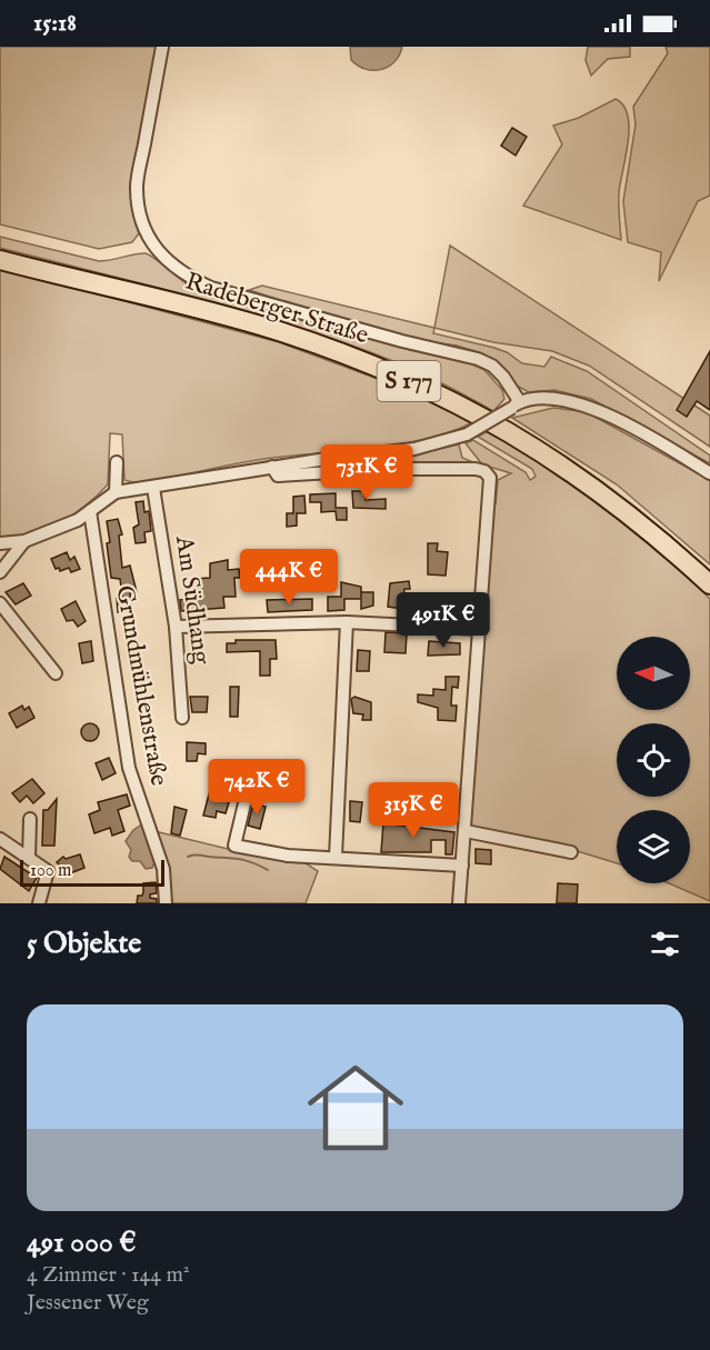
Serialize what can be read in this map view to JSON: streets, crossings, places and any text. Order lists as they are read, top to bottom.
{
  "streets": {
    "highway": ["Radeberger Straße", "S 177"],
    "street": ["Am Südhang", "Grundmühlenstraße"]
  },
  "scale_bar": "100 m",
  "north": "left",
  "page": {
    "status": "15:18",
    "price": [
      "731K €",
      "444K €",
      "491K €",
      "742K €",
      "315K €"
    ],
    "scale": "100 m",
    "heading": "5 Objekte",
    "list": [
      {
        "name": "491 000 €",
        "note": "4 Zimmer · 144 m² · Jessener Weg"
      }
    ]
  }
}
